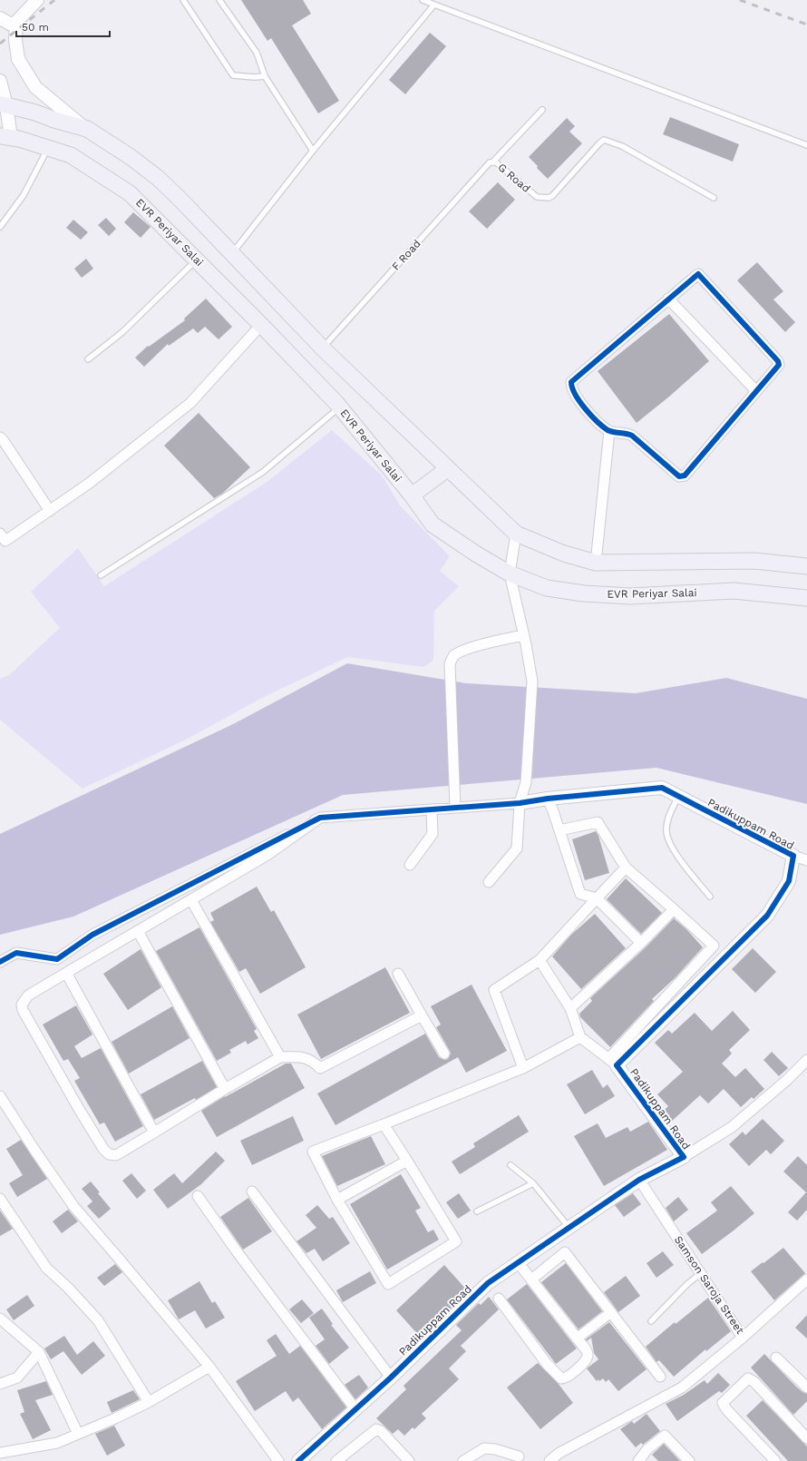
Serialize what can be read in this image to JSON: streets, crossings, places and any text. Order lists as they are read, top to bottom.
{
  "streets": {
    "main road": ["EVR Periyar Salai"],
    "street": ["Padikuppam Road", "Samson Saroja Street"],
    "lane": ["G Road", "F Road"]
  },
  "crossings": [
    ["G Road", "F Road"],
    ["Padikuppam Road", "Samson Saroja Street"]
  ],
  "scale_bar": "50 m"
}
